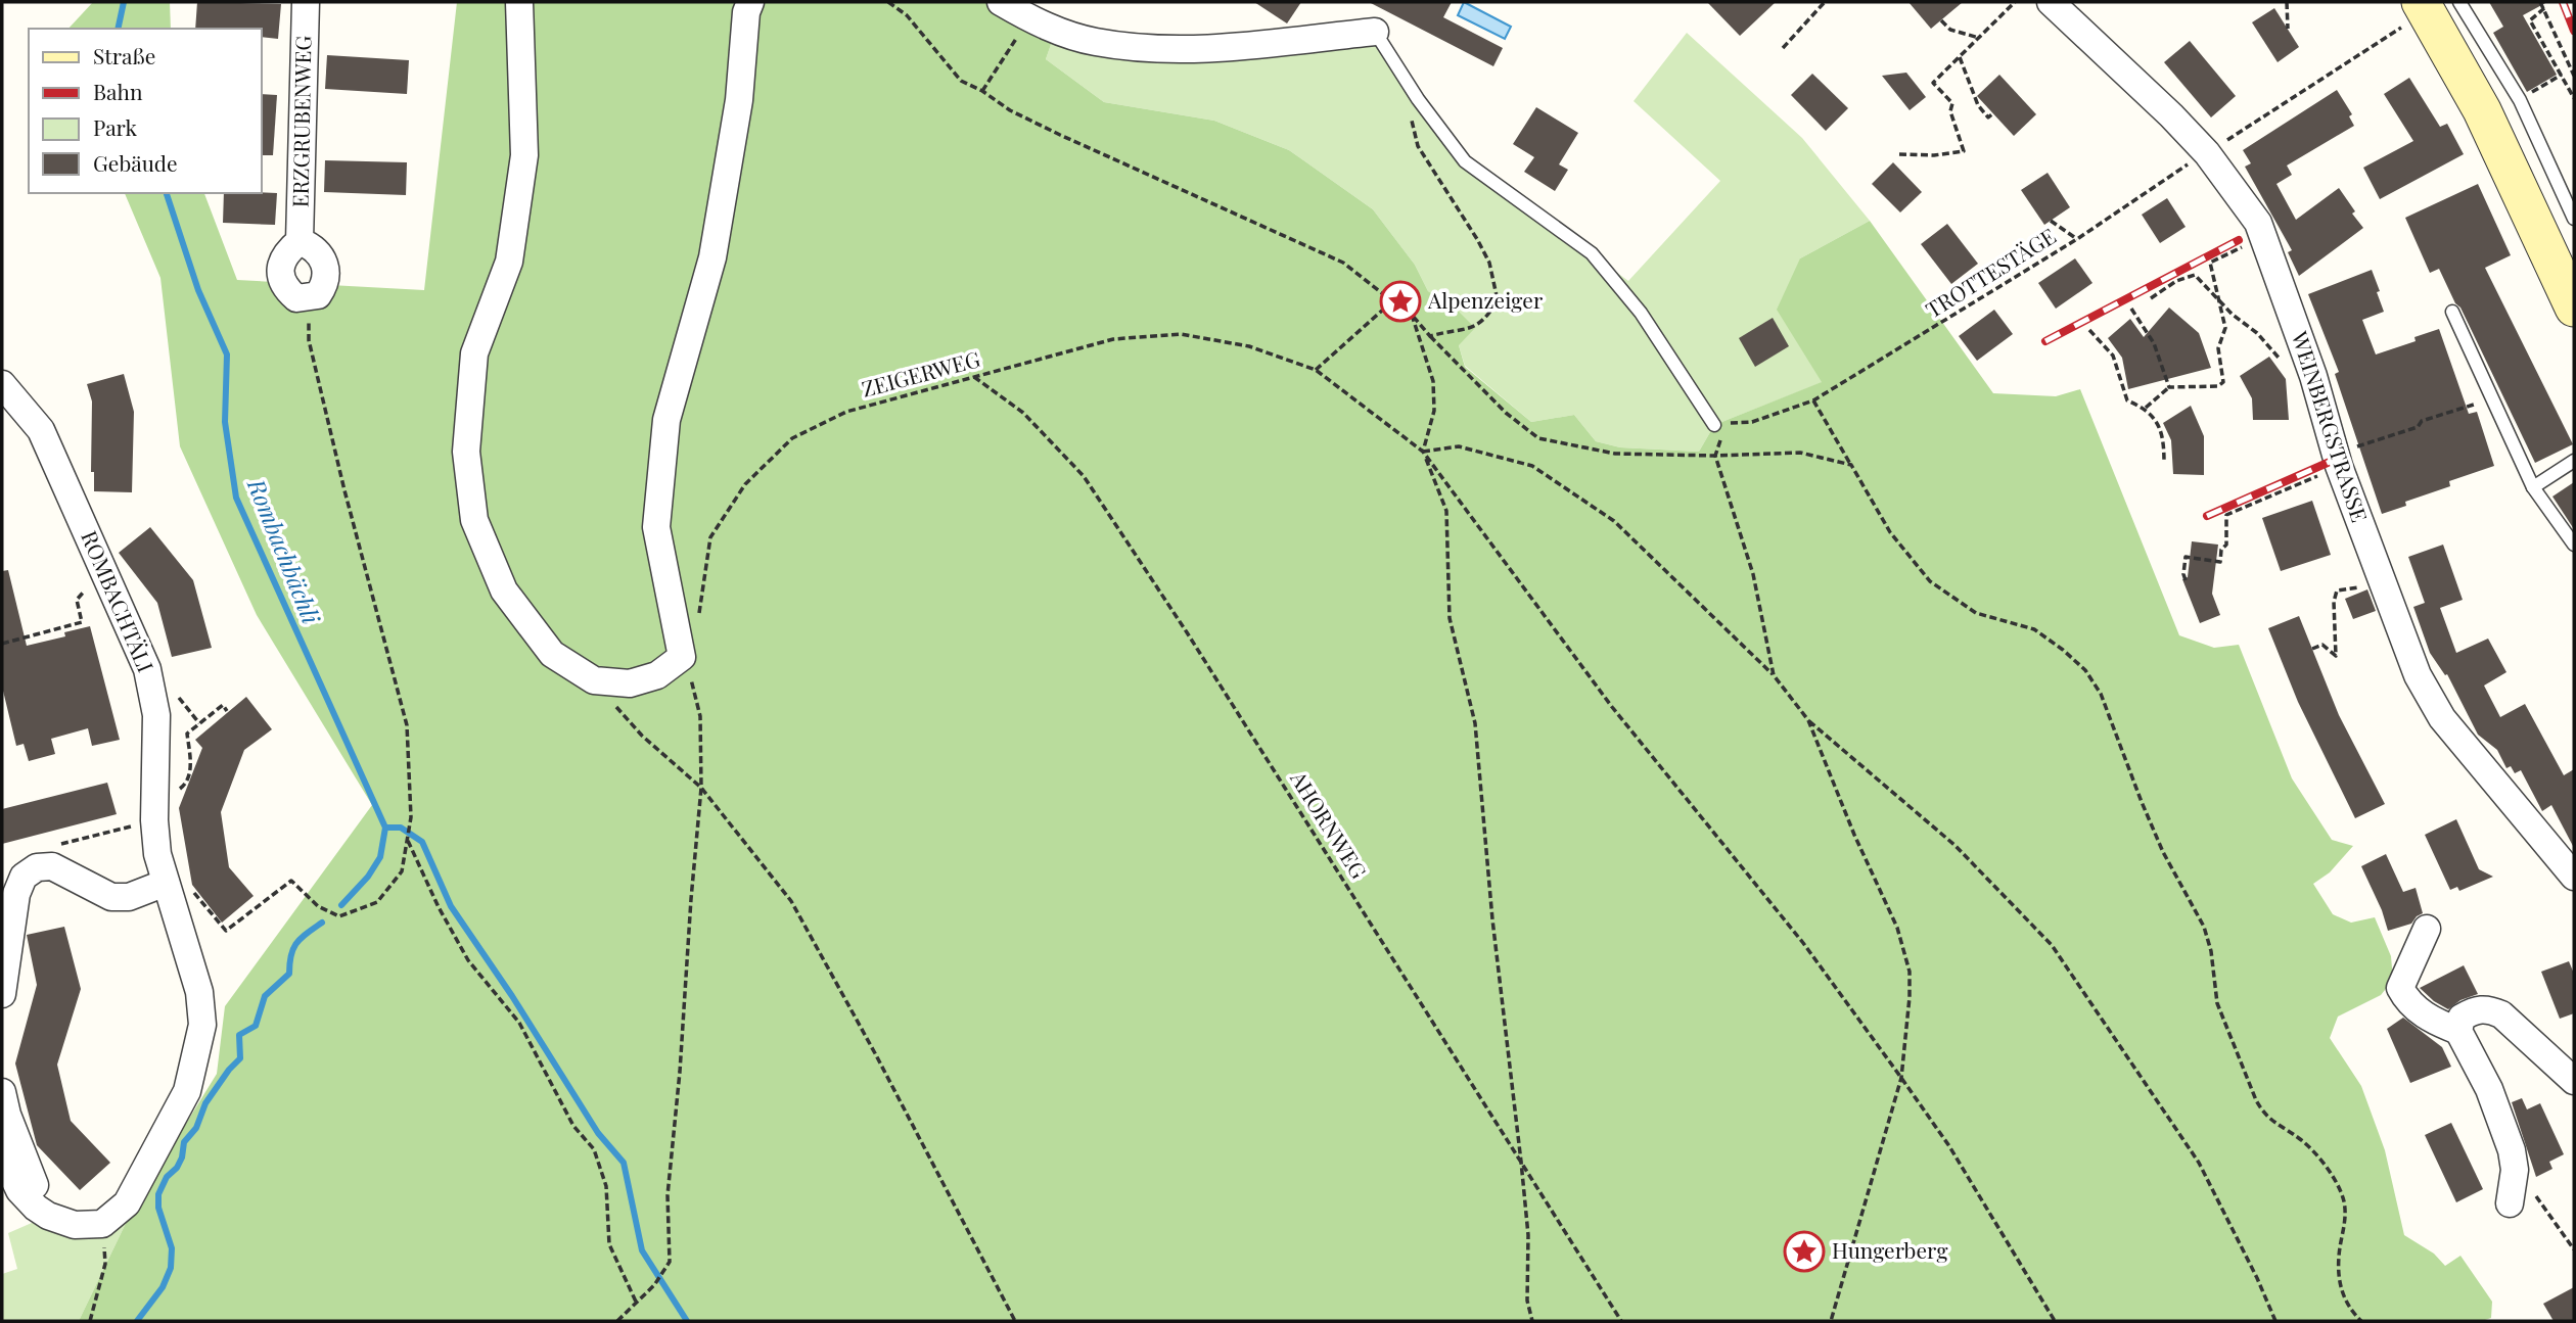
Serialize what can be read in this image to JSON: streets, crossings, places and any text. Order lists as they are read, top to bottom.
{
  "streets": {
    "street": ["ERZGRUBENWEG", "WEINBERGSTRASSE", "ROMBACHTÄLI"],
    "path": ["TROTTESTÄGE", "ZEIGERWEG", "AHORNWEG"]
  },
  "crossings": [
    ["ZEIGERWEG", "AHORNWEG"]
  ],
  "water": ["Rombachbächli"],
  "places": {
    "place": ["Alpenzeiger", "Hungerberg"]
  },
  "legend": [
    "Straße",
    "Bahn",
    "Park",
    "Gebäude"
  ]
}
